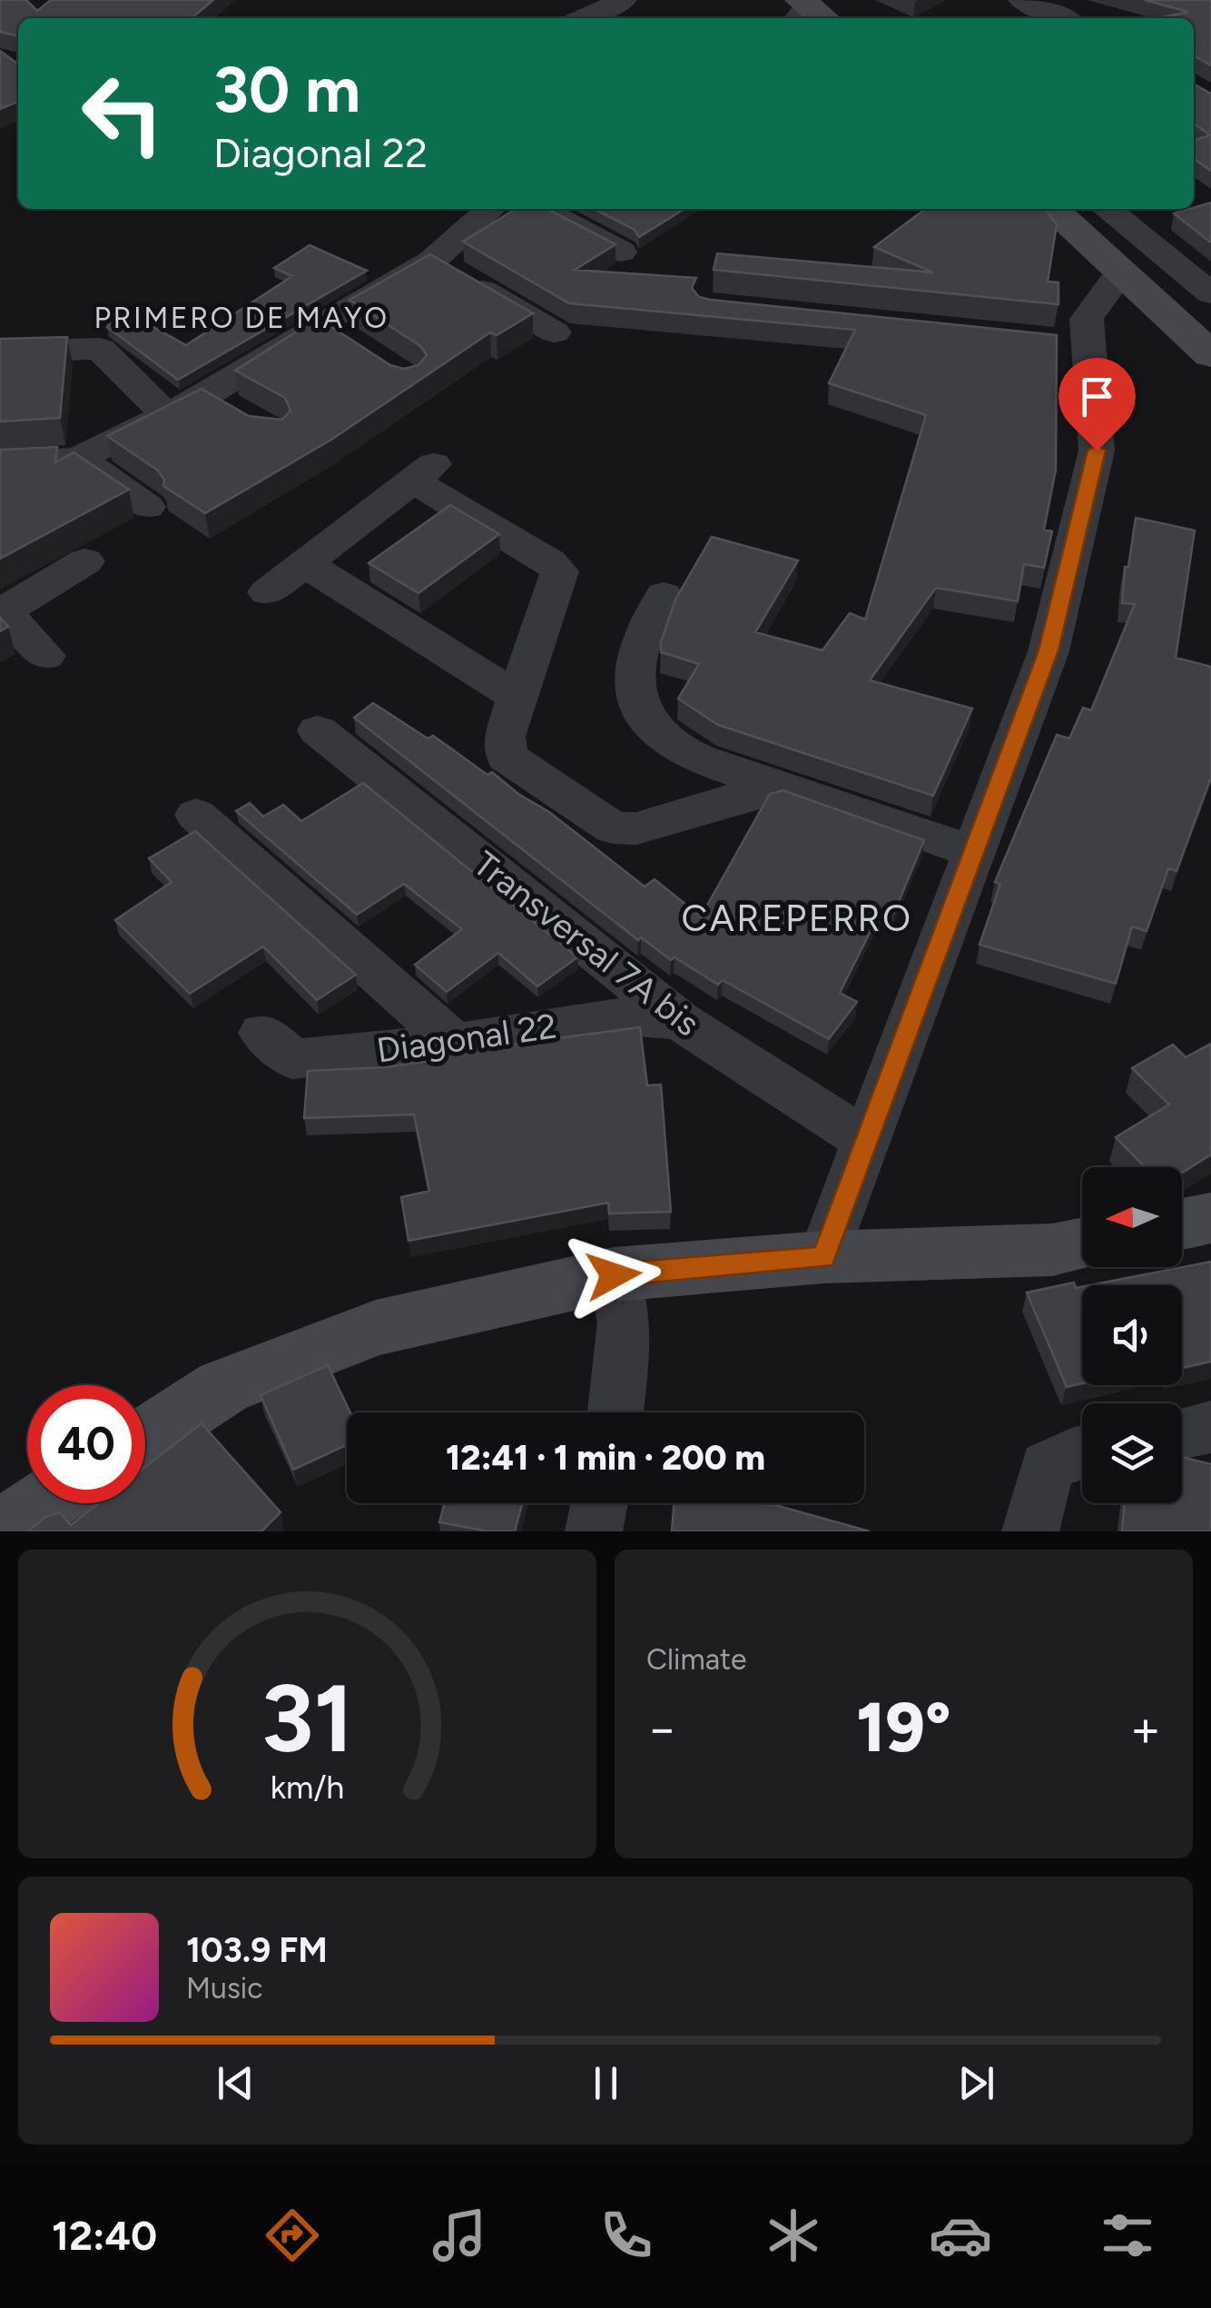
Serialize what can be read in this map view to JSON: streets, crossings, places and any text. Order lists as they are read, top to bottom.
{
  "streets": {
    "street": ["Transversal 7A bis", "Diagonal 22"]
  },
  "crossings": [
    ["Transversal 7A bis", "Diagonal 22"]
  ],
  "districts": ["PRIMERO DE MAYO", "CAREPERRO"],
  "north": "left",
  "page": {
    "turn": ["30 m", "Diagonal 22"],
    "limit": "40",
    "trip": "12:41 · 1 min · 200 m",
    "tile": "Climate",
    "heat": ["−", "19°", "+"],
    "song": ["103.9 FM", "Music"],
    "tabs": "12:40",
    "gauge": ["31", "km/h"]
  }
}
